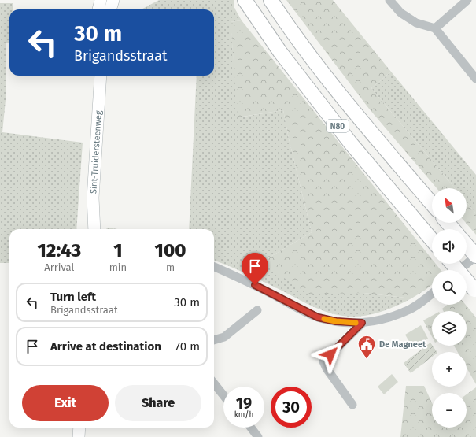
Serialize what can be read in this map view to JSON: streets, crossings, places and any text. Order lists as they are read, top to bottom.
{
  "streets": {
    "highway": ["N80"],
    "main road": ["Sint-Truidersteenweg"]
  },
  "places": {
    "public building": ["De Magneet"]
  },
  "north": "top left",
  "page": {
    "turn": ["30 m", "Brigandsstraat"],
    "map_buttons": ["+", "−"],
    "eta": [
      "12:43",
      "Arrival",
      "1",
      "min",
      "100",
      "m"
    ],
    "list": [
      {
        "name": "Turn left",
        "note": "Brigandsstraat",
        "value": "30 m"
      },
      {
        "name": "Arrive at destination",
        "value": "70 m"
      }
    ],
    "buttons": ["Exit", "Share"],
    "speed": "19 km/h",
    "limit": "30"
  }
}
